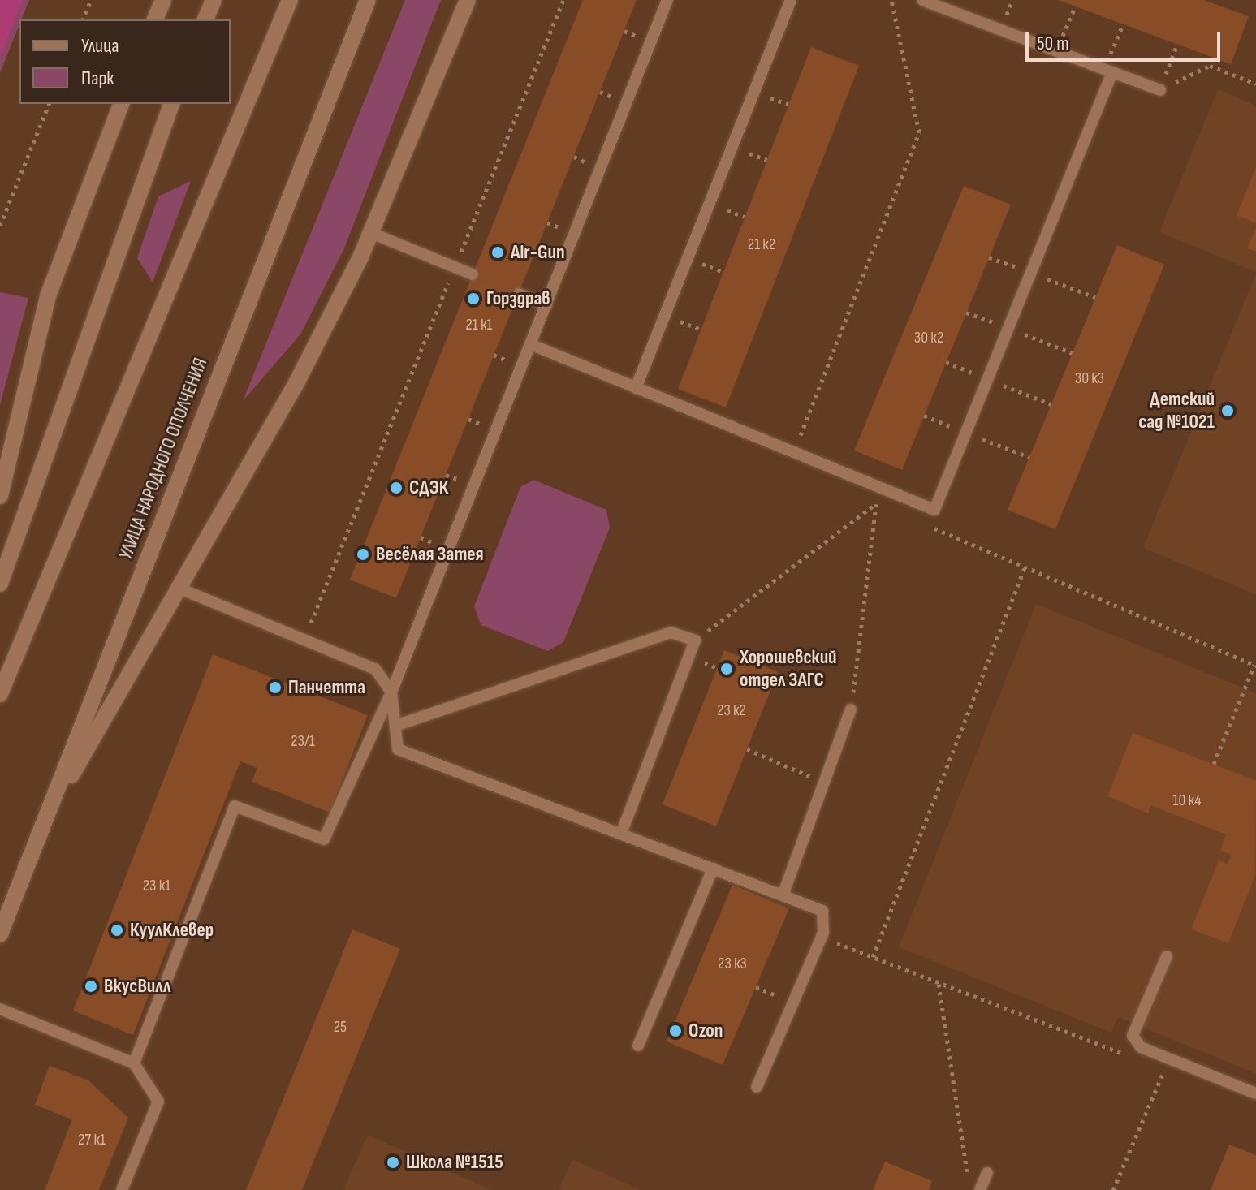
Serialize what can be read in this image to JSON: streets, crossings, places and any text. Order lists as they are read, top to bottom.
{
  "streets": {
    "main road": ["УЛИЦА НАРОДНОГО ОПОЛЧЕНИЯ"]
  },
  "places": [
    "Air-Gun",
    "Горздрав",
    "Детский сад №1021",
    "СДЭК",
    "Весёлая Затея",
    "Хорошевский отдел ЗАГС",
    "Панчетта",
    "КуулКлевер",
    "ВкусВилл",
    "Ozon",
    "Школа №1515"
  ],
  "house_numbers": [
    "21 к2",
    "21 к1",
    "30 к2",
    "30 к3",
    "23 к2",
    "23/1",
    "10 к4",
    "23 к1",
    "23 к3",
    "25",
    "27 к1"
  ],
  "legend": ["Улица", "Парк"],
  "scale_bar": "50 m"
}
